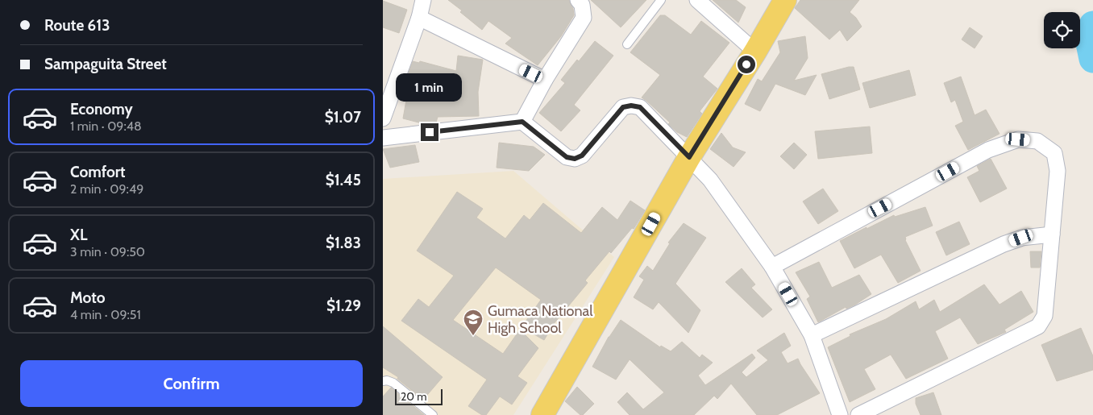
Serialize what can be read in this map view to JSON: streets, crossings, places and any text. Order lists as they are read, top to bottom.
{
  "places": {
    "school or university": ["Gumaca National High School"]
  },
  "scale_bar": "20 m",
  "page": {
    "banner": ["Route 613", "Sampaguita Street"],
    "bubble": "1 min",
    "list": [
      {
        "name": "Economy",
        "note": "1 min · 09:48",
        "value": "$1.07"
      },
      {
        "name": "Comfort",
        "note": "2 min · 09:49",
        "value": "$1.45"
      },
      {
        "name": "XL",
        "note": "3 min · 09:50",
        "value": "$1.83"
      },
      {
        "name": "Moto",
        "note": "4 min · 09:51",
        "value": "$1.29"
      }
    ],
    "buttons": "Confirm",
    "scale": "20 m"
  }
}
